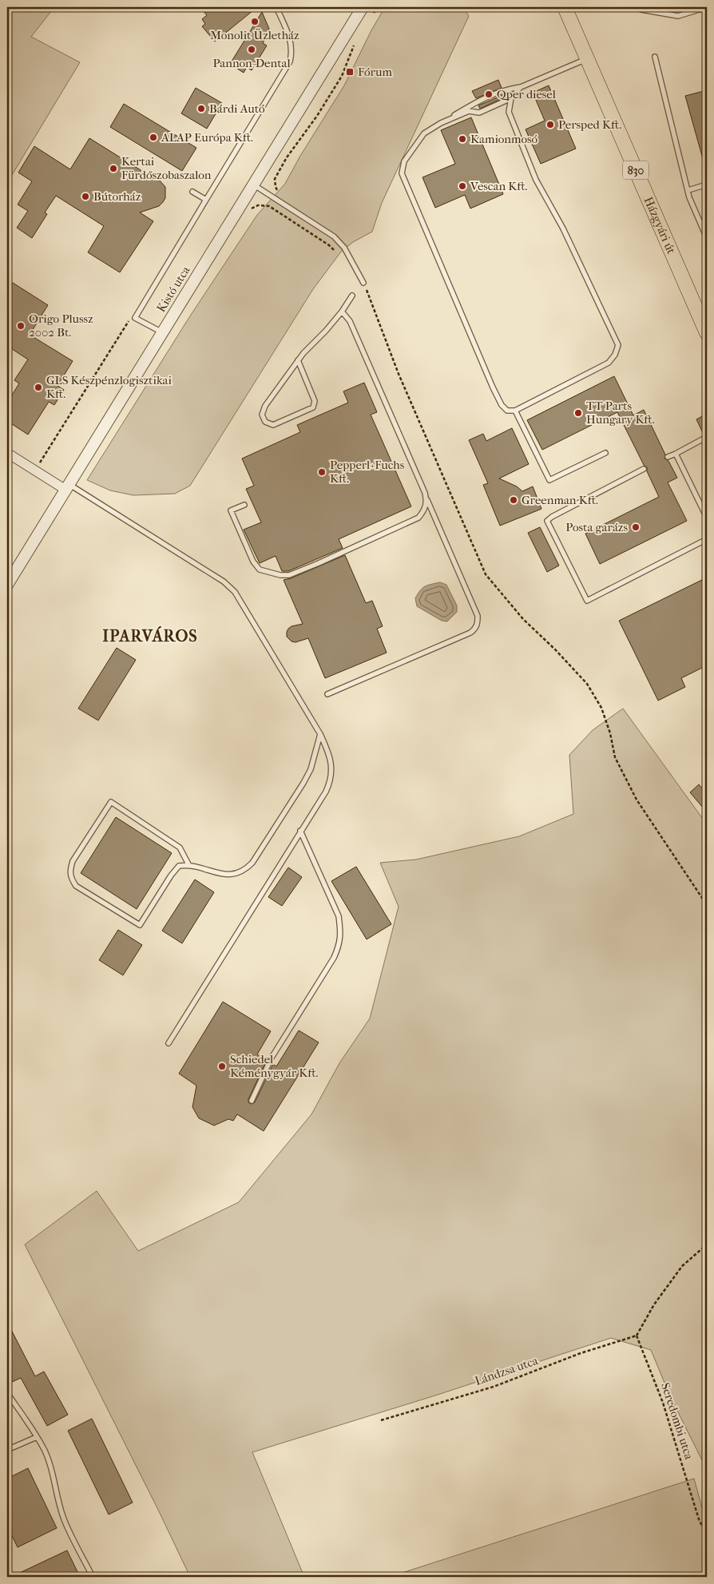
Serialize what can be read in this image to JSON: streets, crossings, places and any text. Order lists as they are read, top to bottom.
{
  "streets": {
    "main road": ["830", "Házgyári út"],
    "street": ["Kistó utca"],
    "path": ["Lándzsa utca", "Seredombi utca"]
  },
  "crossings": [
    ["Lándzsa utca", "Seredombi utca"]
  ],
  "districts": ["IPARVÁROS"],
  "places": {
    "other": [
      "Monolit Üzletház",
      "Pannon-Dental",
      "Qper diesel",
      "Bárdi Autó",
      "Persped Kft.",
      "ALAP Európa Kft.",
      "Kamionmosó",
      "Kertai Fürdőszobaszalon",
      "Vescan Kft.",
      "Bútorház",
      "Origo Plussz 2002 Bt.",
      "GLS Készpénzlogisztikai Kft.",
      "TT Parts Hungary Kft.",
      "Pepperl+Fuchs Kft.",
      "Greenman Kft.",
      "Posta garázs",
      "Schiedel Kéménygyár Kft."
    ],
    "transit": ["Fórum"]
  }
}
